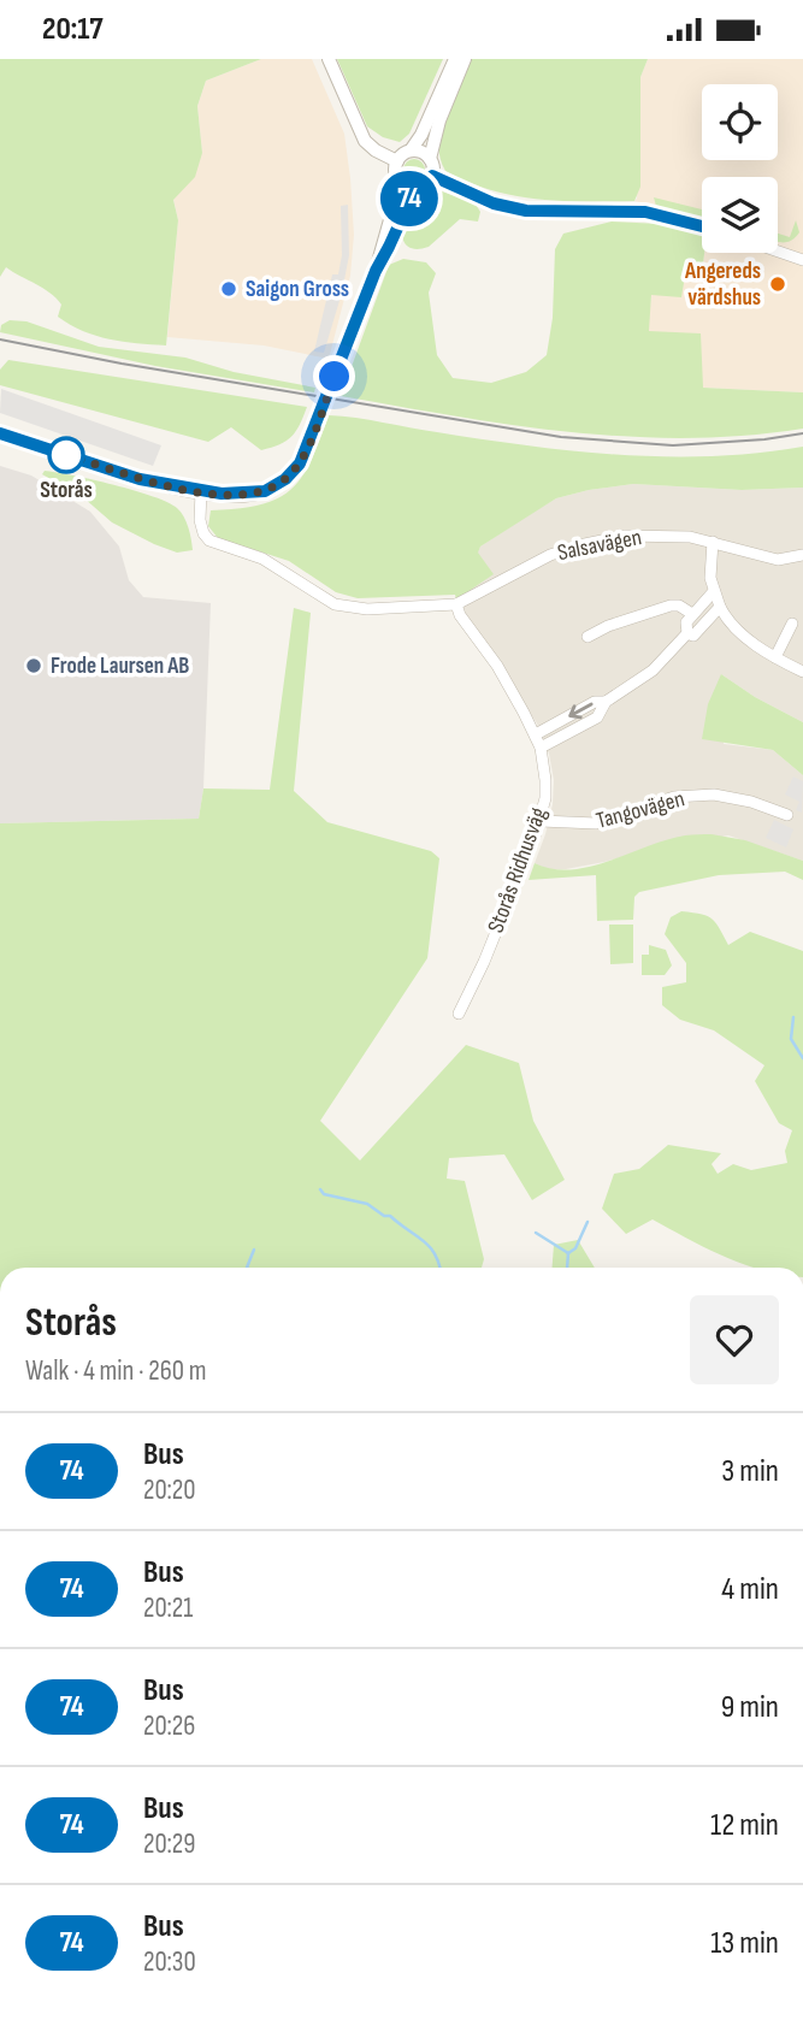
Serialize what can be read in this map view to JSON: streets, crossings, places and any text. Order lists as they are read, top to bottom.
{
  "streets": {
    "street": ["Salsavägen", "Tangovägen", "Storås Ridhusväg"]
  },
  "crossings": [
    ["Salsavägen", "Storås Ridhusväg"],
    ["Tangovägen", "Storås Ridhusväg"]
  ],
  "places": [
    "Angereds värdshus",
    "Saigon Gross",
    "Storås",
    "Frode Laursen AB"
  ],
  "lines": ["bus line 74"],
  "page": {
    "status": "20:17",
    "on_map": "74",
    "heading": ["Storås", "Walk · 4 min · 260 m"],
    "list": [
      {
        "mark": "74",
        "name": "Bus",
        "note": "20:20",
        "value": "3 min"
      },
      {
        "mark": "74",
        "name": "Bus",
        "note": "20:21",
        "value": "4 min"
      },
      {
        "mark": "74",
        "name": "Bus",
        "note": "20:26",
        "value": "9 min"
      },
      {
        "mark": "74",
        "name": "Bus",
        "note": "20:29",
        "value": "12 min"
      },
      {
        "mark": "74",
        "name": "Bus",
        "note": "20:30",
        "value": "13 min"
      }
    ]
  }
}
